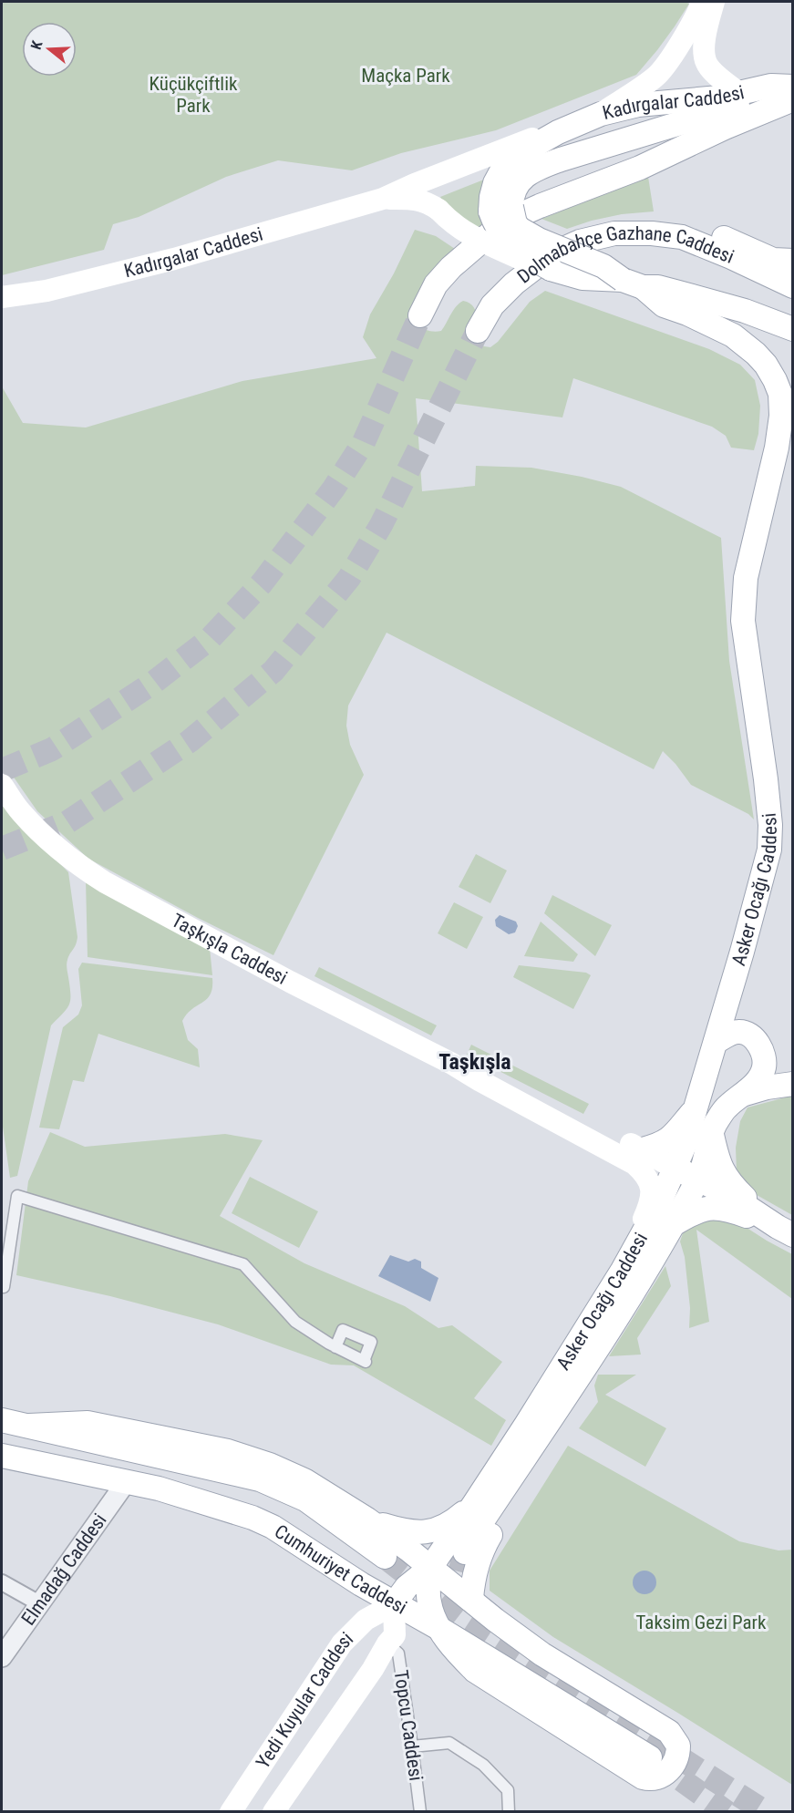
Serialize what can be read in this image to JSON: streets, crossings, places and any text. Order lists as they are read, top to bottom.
{
  "streets": {
    "main road": [
      "Kadırgalar Caddesi",
      "Dolmabahçe Gazhane Caddesi",
      "Asker Ocağı Caddesi",
      "Taşkışla Caddesi",
      "Cumhuriyet Caddesi",
      "Yedi Kuyular Caddesi"
    ],
    "street": ["Elmadağ Caddesi", "Topcu Caddesi"]
  },
  "crossings": [
    ["Kadırgalar Caddesi", "Dolmabahçe Gazhane Caddesi"],
    ["Kadırgalar Caddesi", "Asker Ocağı Caddesi"],
    ["Dolmabahçe Gazhane Caddesi", "Asker Ocağı Caddesi"],
    ["Asker Ocağı Caddesi", "Taşkışla Caddesi"],
    ["Elmadağ Caddesi", "Cumhuriyet Caddesi"],
    ["Cumhuriyet Caddesi", "Yedi Kuyular Caddesi"]
  ],
  "districts": ["Taşkışla"],
  "parks": ["Maçka Park", "Küçükçiftlik Park", "Taksim Gezi Park"],
  "north": "left"
}
